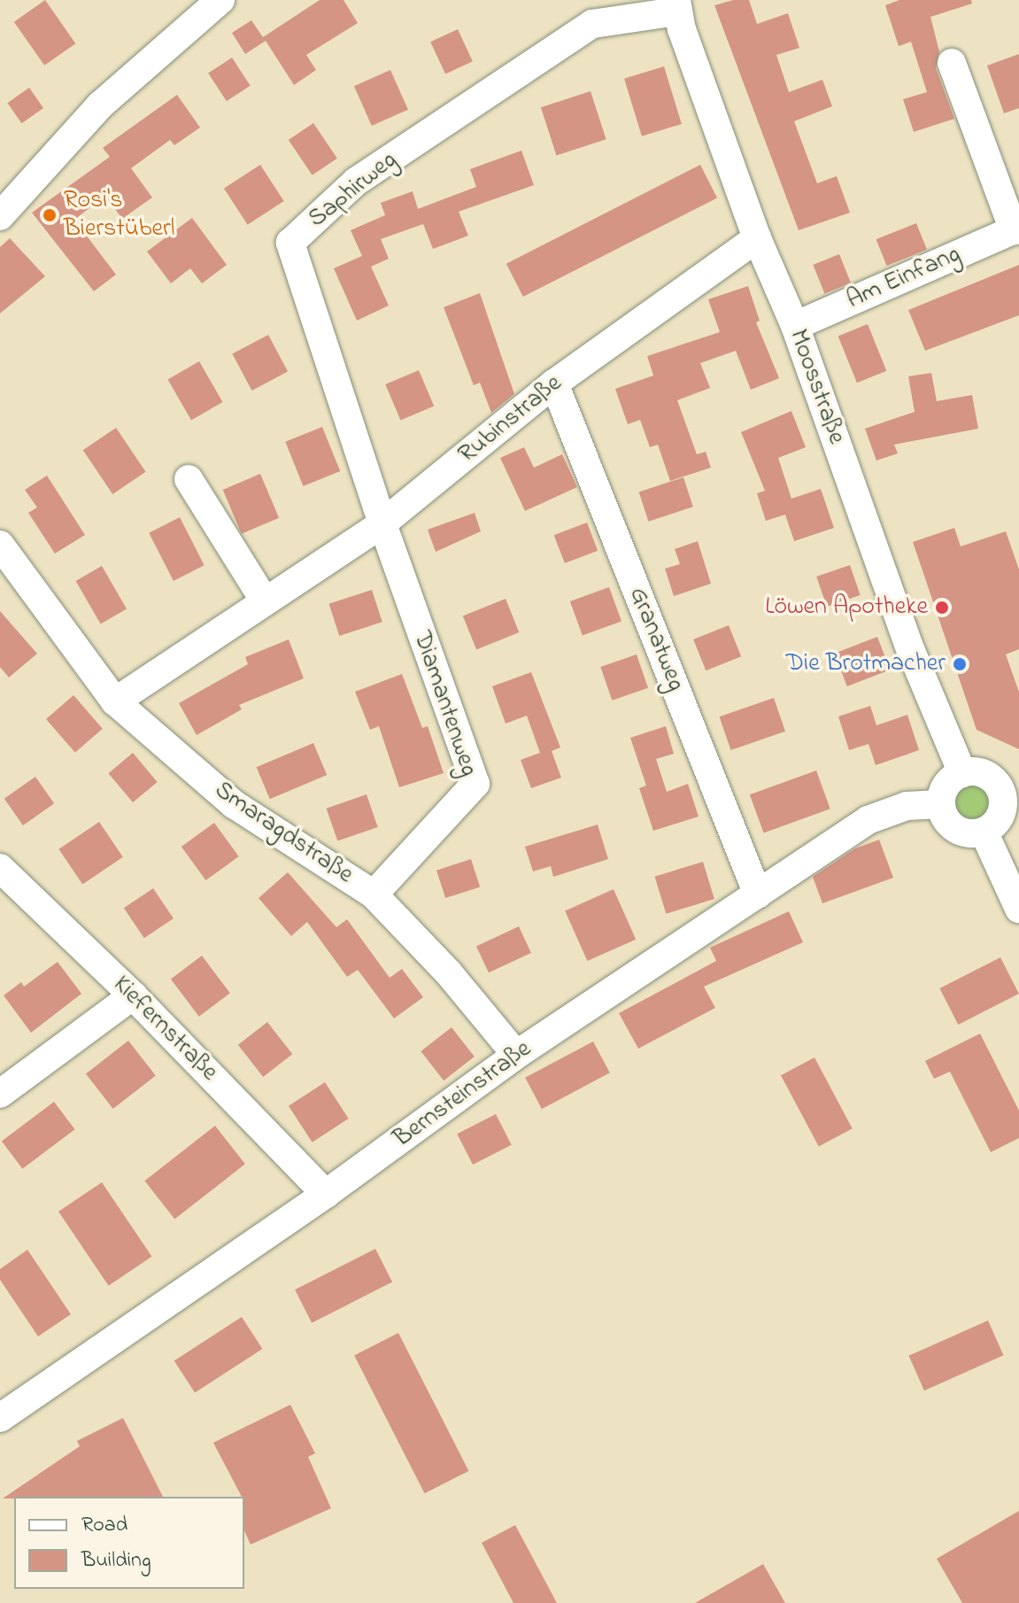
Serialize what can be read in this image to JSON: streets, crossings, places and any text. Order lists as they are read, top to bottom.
{
  "streets": {
    "street": [
      "Saphirweg",
      "Am Einfang",
      "Moosstraße",
      "Rubinstraße",
      "Granatweg",
      "Diamantenweg",
      "Smaragdstraße",
      "Kiefernstraße",
      "Bernsteinstraße"
    ]
  },
  "crossings": [
    ["Saphirweg", "Moosstraße"],
    ["Saphirweg", "Rubinstraße"],
    ["Saphirweg", "Diamantenweg"],
    ["Am Einfang", "Moosstraße"],
    ["Moosstraße", "Rubinstraße"],
    ["Moosstraße", "Bernsteinstraße"],
    ["Rubinstraße", "Granatweg"],
    ["Rubinstraße", "Diamantenweg"],
    ["Rubinstraße", "Smaragdstraße"],
    ["Granatweg", "Bernsteinstraße"],
    ["Diamantenweg", "Smaragdstraße"],
    ["Smaragdstraße", "Bernsteinstraße"],
    ["Kiefernstraße", "Bernsteinstraße"]
  ],
  "places": ["Rosi's Bierstüberl", "Löwen Apotheke", "Die Brotmacher"],
  "legend": ["Road", "Building"]
}
